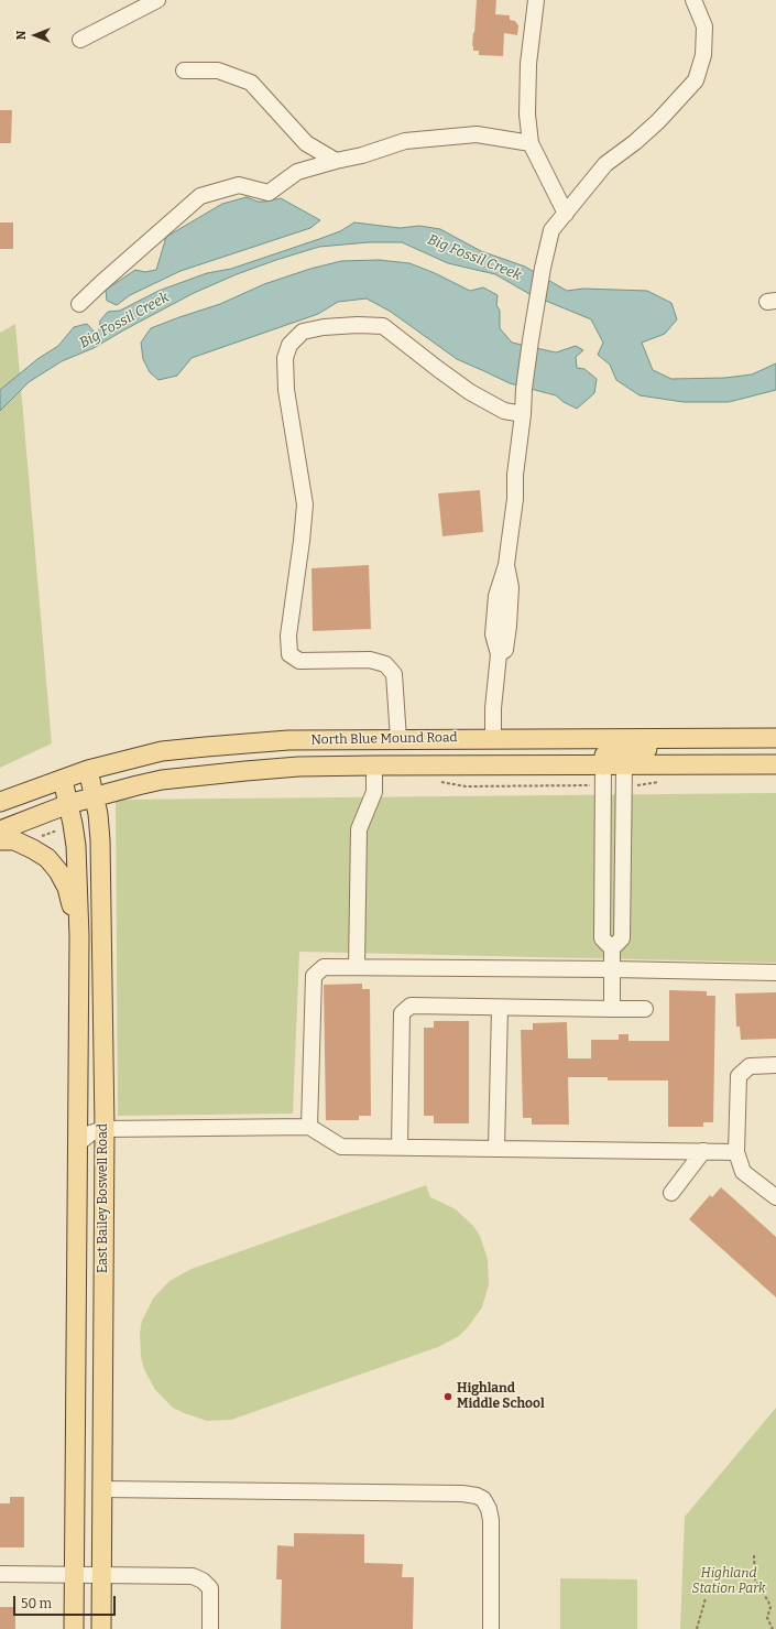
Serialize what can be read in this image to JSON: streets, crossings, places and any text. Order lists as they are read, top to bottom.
{
  "streets": {
    "main road": ["North Blue Mound Road", "East Bailey Boswell Road"]
  },
  "crossings": [
    ["North Blue Mound Road", "East Bailey Boswell Road"]
  ],
  "water": ["Big Fossil Creek"],
  "parks": ["Highland Station Park"],
  "places": ["Highland Middle School"],
  "scale_bar": "50 m",
  "north": "left"
}
